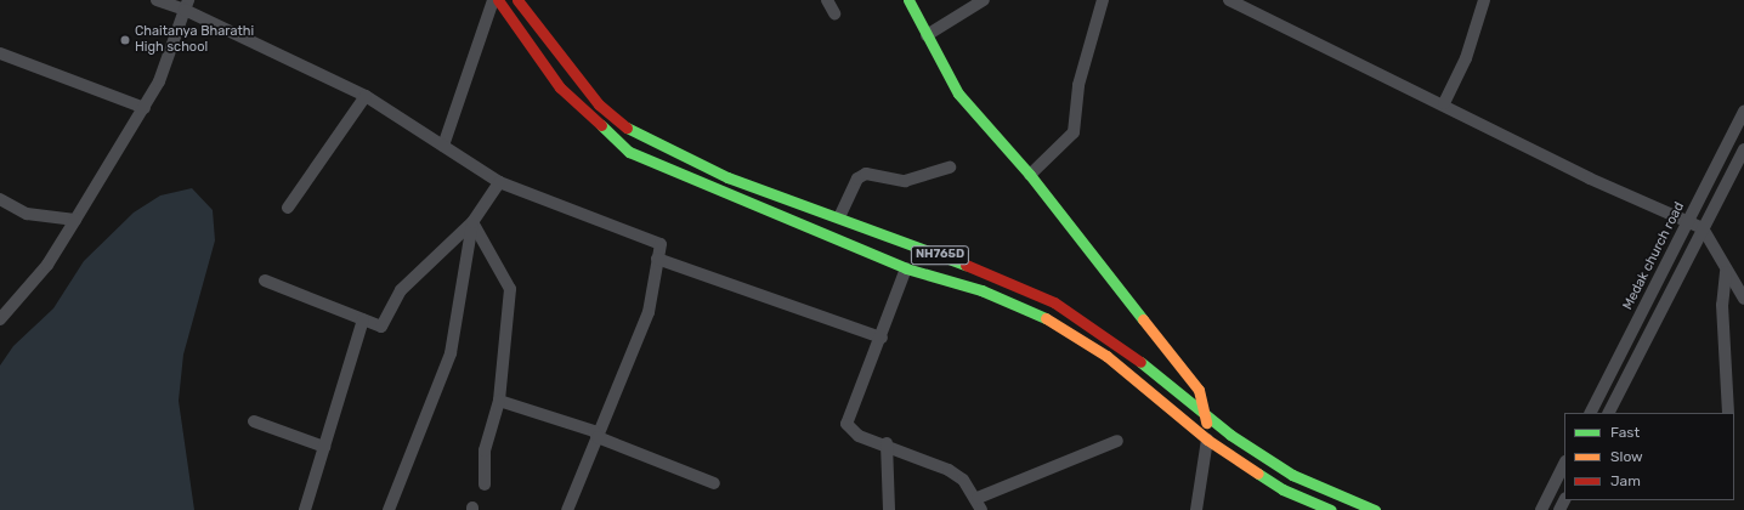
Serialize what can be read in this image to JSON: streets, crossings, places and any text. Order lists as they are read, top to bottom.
{
  "streets": {
    "main road": ["NH765D"],
    "street": ["Medak church road"]
  },
  "places": ["Chaitanya Bharathi High school"],
  "legend": ["Fast", "Slow", "Jam"]
}
